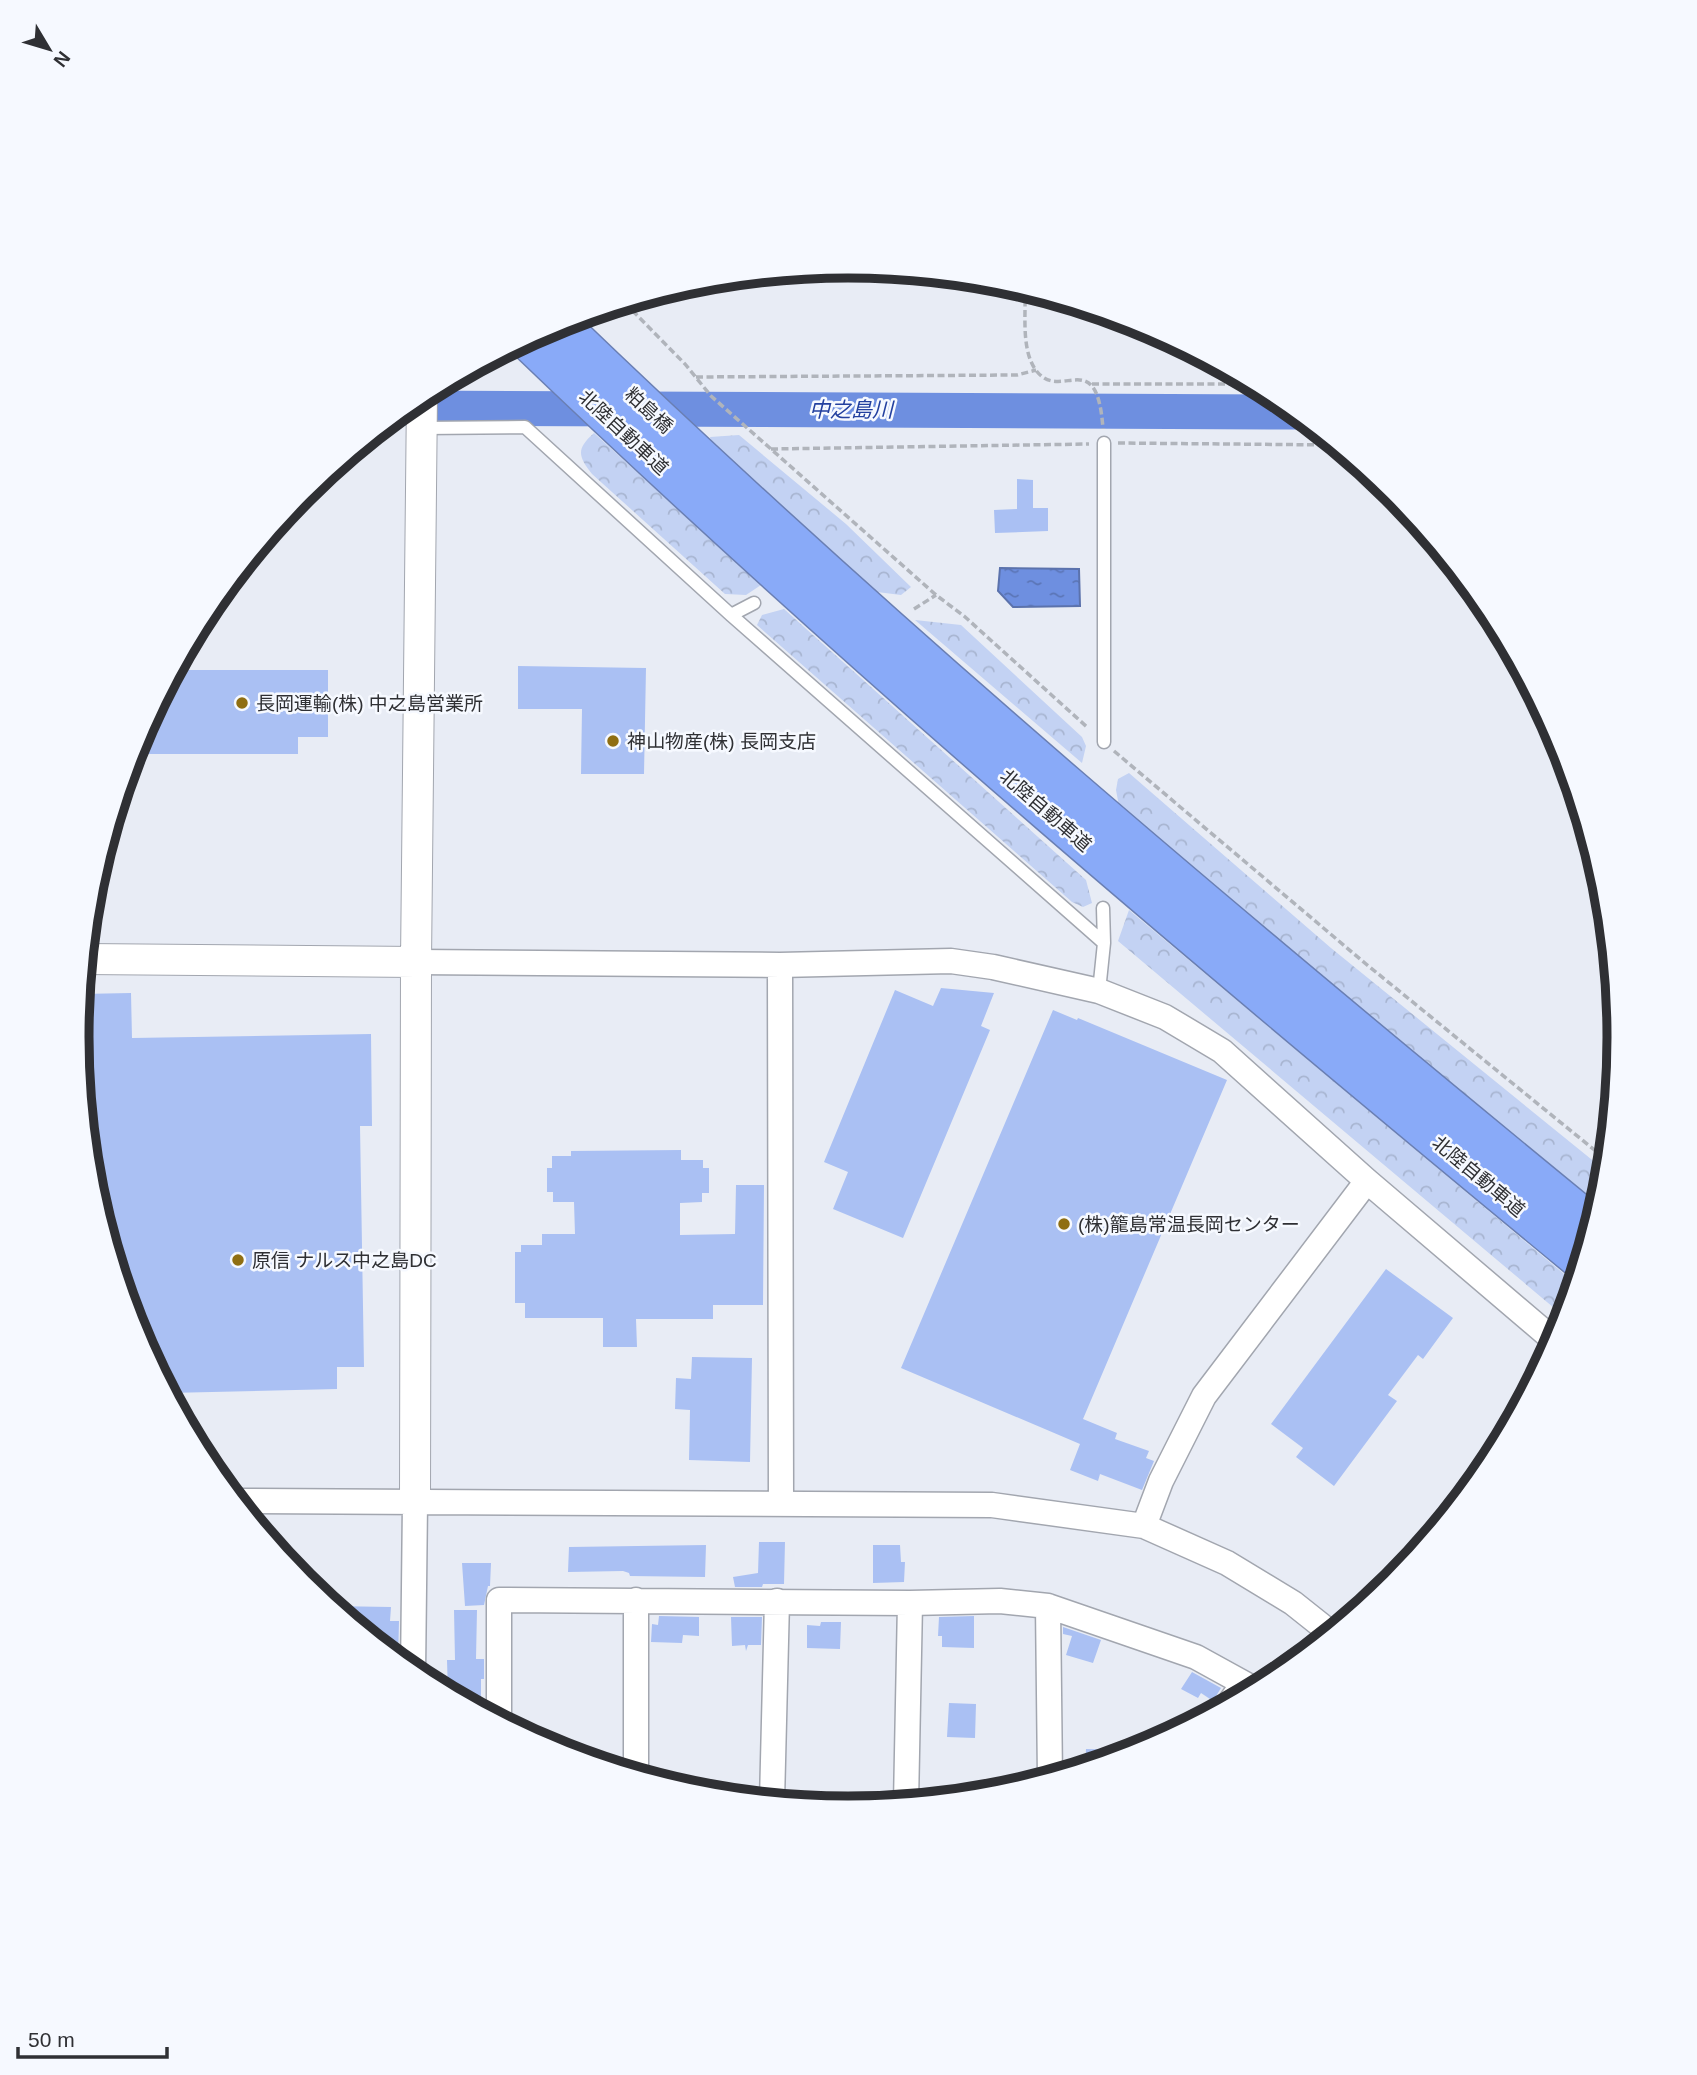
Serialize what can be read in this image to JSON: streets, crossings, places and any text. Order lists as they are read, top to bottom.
{
  "streets": {
    "highway": ["粕島橋", "北陸自動車道"]
  },
  "crossings": [
    ["粕島橋", "北陸自動車道"]
  ],
  "water": ["中之島川"],
  "places": [
    "長岡運輸(株) 中之島営業所",
    "神山物産(株) 長岡支店",
    "(株)籠島常温長岡センター",
    "原信 ナルス中之島DC"
  ],
  "scale_bar": "50 m",
  "north": "bottom right"
}
